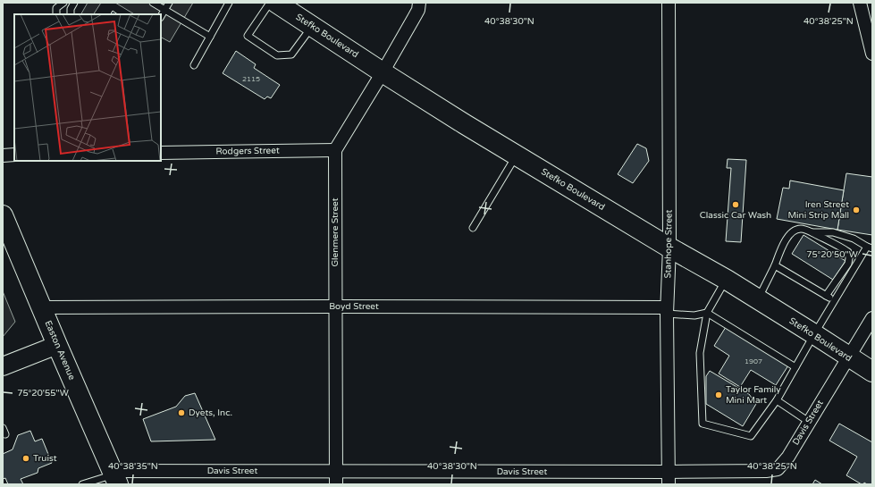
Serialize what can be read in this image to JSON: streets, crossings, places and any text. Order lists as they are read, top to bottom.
{
  "streets": {
    "main road": ["Stefko Boulevard", "Easton Avenue"],
    "street": [
      "Rodgers Street",
      "Glenmere Street",
      "Stanhope Street",
      "Boyd Street",
      "Davis Street"
    ]
  },
  "crossings": [
    ["Stefko Boulevard", "Stanhope Street"],
    ["Stefko Boulevard", "Davis Street"],
    ["Rodgers Street", "Glenmere Street"],
    ["Glenmere Street", "Boyd Street"],
    ["Glenmere Street", "Davis Street"],
    ["Stanhope Street", "Boyd Street"],
    ["Stanhope Street", "Davis Street"],
    ["Boyd Street", "Easton Avenue"],
    ["Easton Avenue", "Davis Street"]
  ],
  "places": [
    "Classic Car Wash",
    "Iren Street Mini Strip Mall",
    "Taylor Family Mini Mart",
    "Dyets, Inc.",
    "Truist"
  ],
  "house_numbers": ["2115", "1907"],
  "coordinates": [
    "40°38'30\"N",
    "40°38'25\"N",
    "75°20'50\"W",
    "75°20'55\"W",
    "40°38'35\"N"
  ]
}
